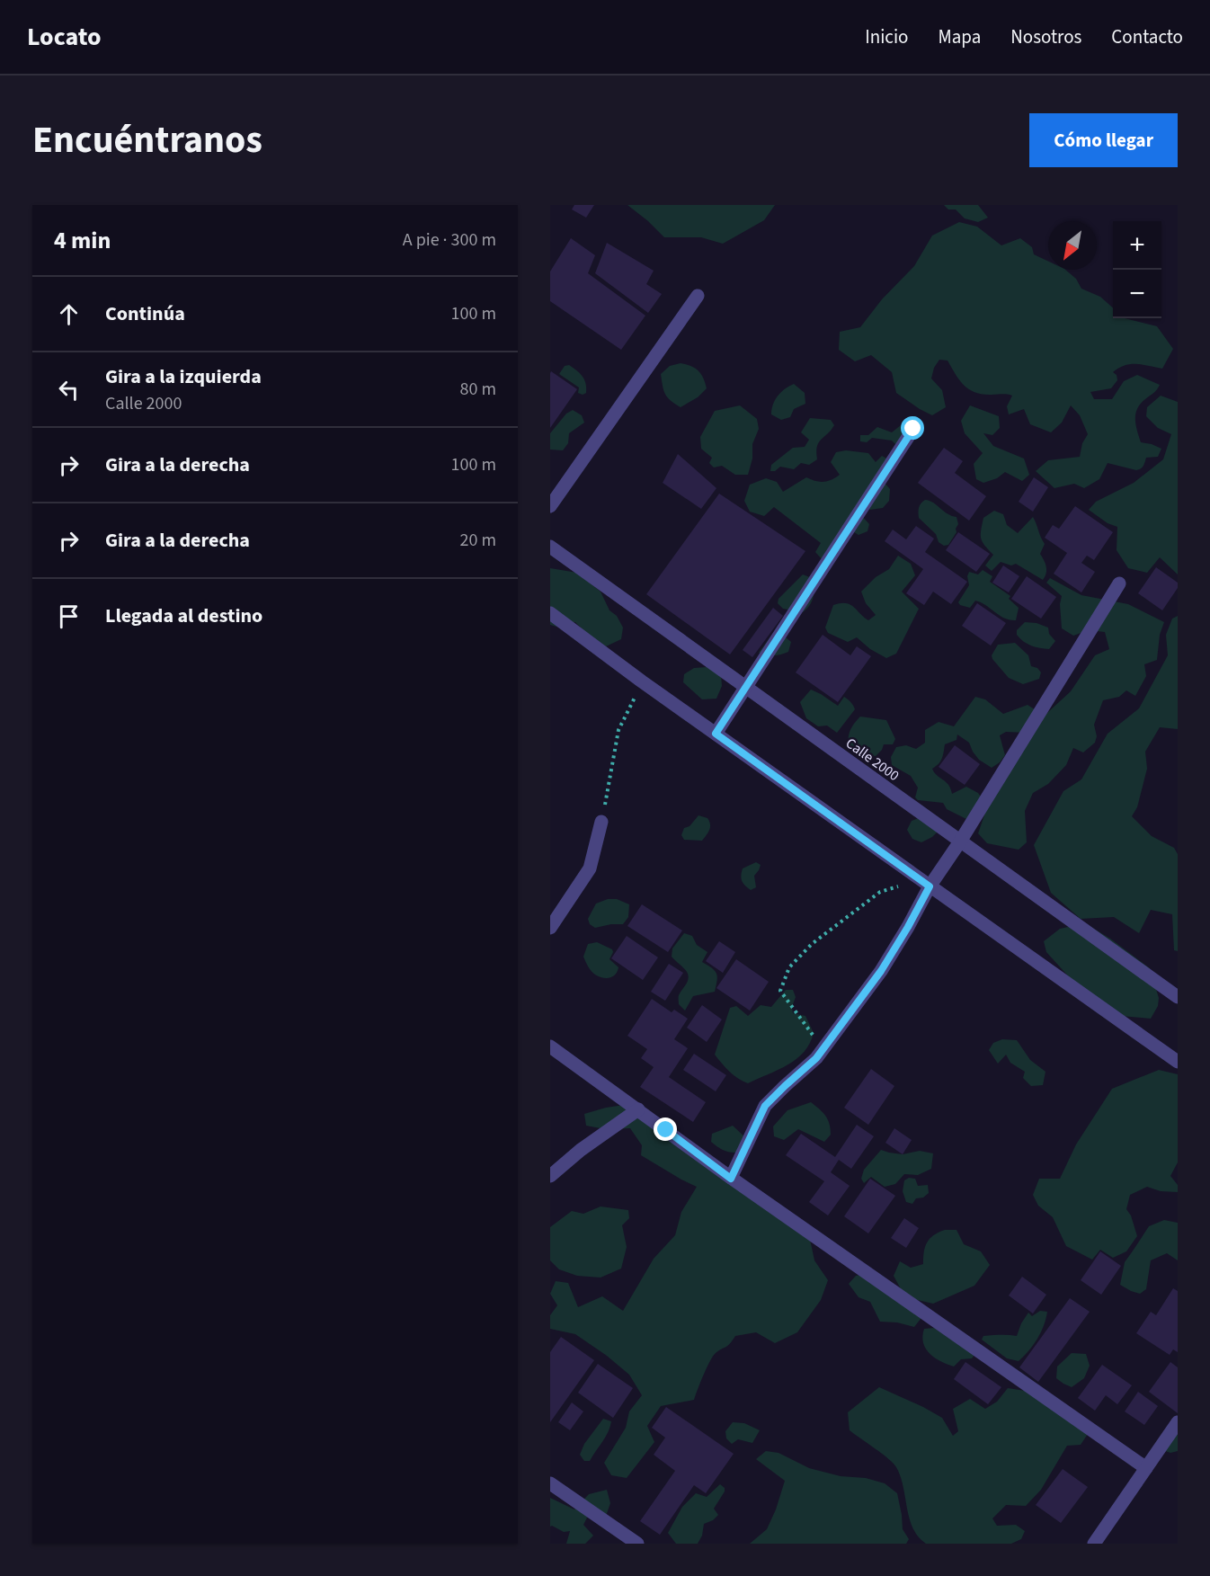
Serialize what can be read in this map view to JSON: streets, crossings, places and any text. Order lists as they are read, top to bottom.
{
  "streets": {
    "street": ["Calle 2000"]
  },
  "north": "bottom left",
  "page": {
    "header": "Locato",
    "nav": [
      "Inicio",
      "Mapa",
      "Nosotros",
      "Contacto"
    ],
    "title": "Encuéntranos",
    "buttons": "Cómo llegar",
    "heading": ["4 min", "A pie · 300 m"],
    "map_buttons": ["+", "−"],
    "list": [
      ["Continúa", "100 m"],
      ["Gira a la izquierda", "Calle 2000", "80 m"],
      ["Gira a la derecha", "100 m"],
      ["Gira a la derecha", "20 m"],
      "Llegada al destino"
    ]
  }
}
